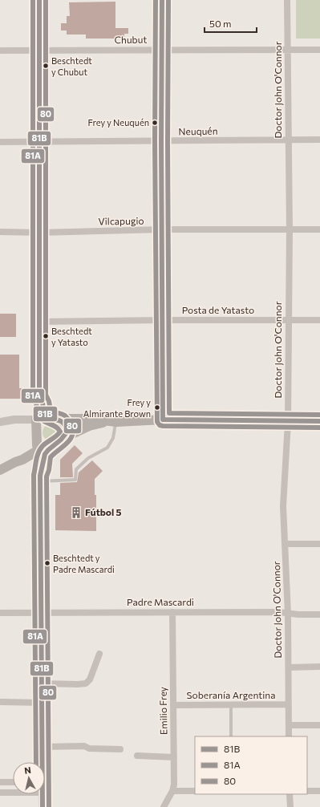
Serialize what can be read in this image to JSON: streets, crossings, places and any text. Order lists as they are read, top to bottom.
{
  "streets": {
    "street": [
      "Chubut",
      "Doctor John O'Connor",
      "Neuquén",
      "Vilcapugio",
      "Posta de Yatasto",
      "Padre Mascardi",
      "Soberanía Argentina",
      "Emilio Frey"
    ]
  },
  "crossings": [
    ["Chubut", "Doctor John O'Connor"],
    ["Doctor John O'Connor", "Neuquén"],
    ["Doctor John O'Connor", "Vilcapugio"],
    ["Doctor John O'Connor", "Posta de Yatasto"],
    ["Doctor John O'Connor", "Padre Mascardi"],
    ["Doctor John O'Connor", "Soberanía Argentina"],
    ["Padre Mascardi", "Emilio Frey"],
    ["Soberanía Argentina", "Emilio Frey"]
  ],
  "places": {
    "other": [
      "Beschtedt y Chubut",
      "Frey y Neuquén",
      "Beschtedt y Yatasto",
      "Frey y Almirante Brown",
      "Beschtedt y Padre Mascardi"
    ],
    "building": ["Fútbol 5"]
  },
  "lines": ["transit line 81B", "transit line 81A", "transit line 80"],
  "legend": ["81B", "81A", "80"],
  "scale_bar": "50 m",
  "north": "top"
}
